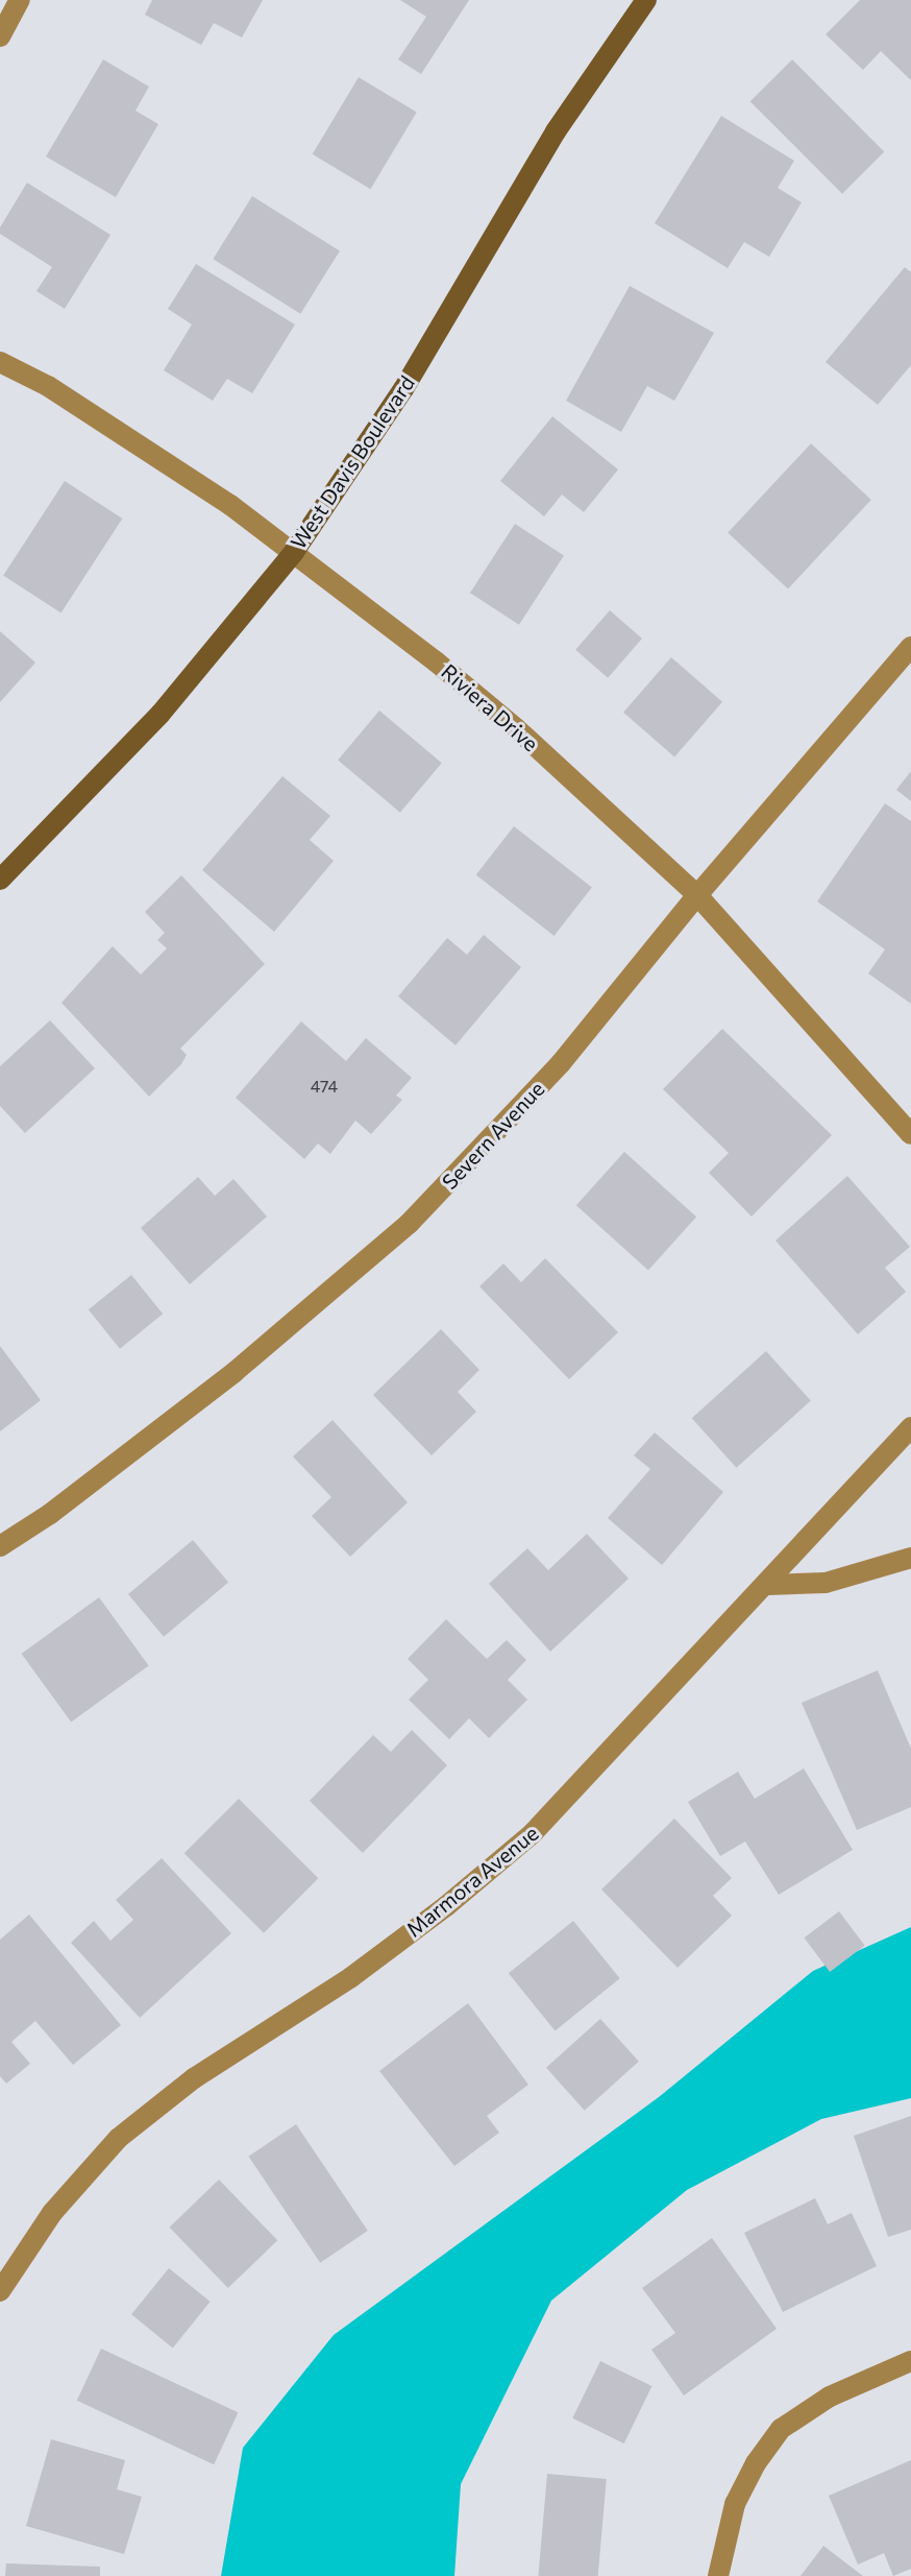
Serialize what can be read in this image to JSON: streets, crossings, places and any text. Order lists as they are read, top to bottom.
{
  "streets": {
    "street": [
      "West Davis Boulevard",
      "Riviera Drive",
      "Severn Avenue",
      "Marmora Avenue"
    ]
  },
  "crossings": [
    ["West Davis Boulevard", "Riviera Drive"],
    ["Riviera Drive", "Severn Avenue"]
  ],
  "house_numbers": ["474"]
}
